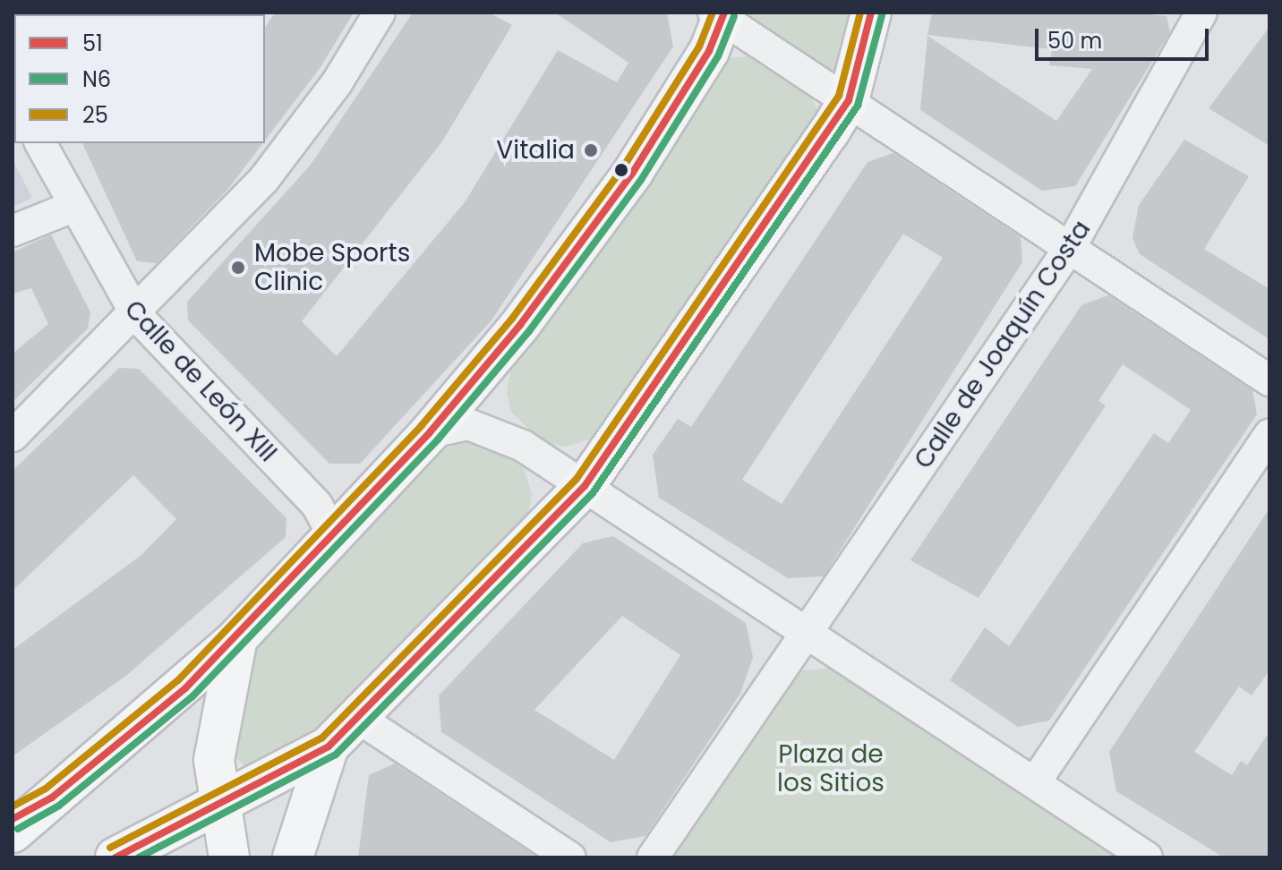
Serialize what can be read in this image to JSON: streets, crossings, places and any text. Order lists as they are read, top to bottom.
{
  "streets": {
    "street": ["Calle de Joaquín Costa", "Calle de León XIII"]
  },
  "parks": ["Plaza de los Sitios"],
  "places": ["Vitalia", "Mobe Sports Clinic"],
  "lines": ["transit line 51", "transit line 25", "transit line N6"],
  "legend": ["51", "N6", "25"],
  "scale_bar": "50 m"
}
